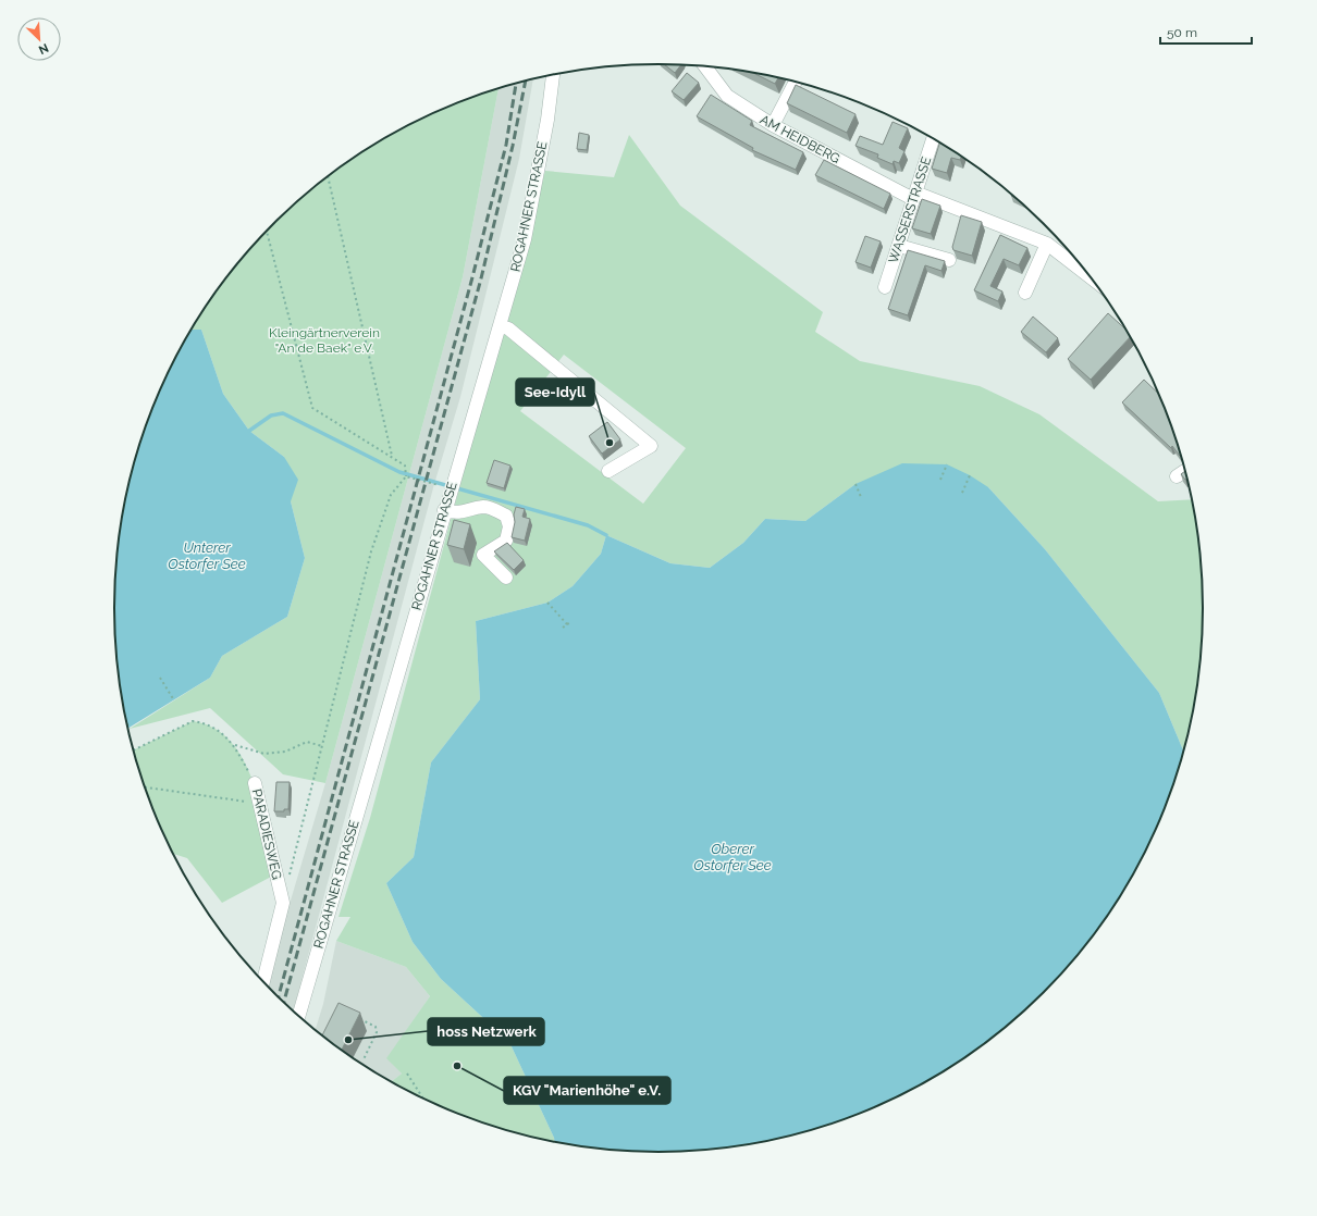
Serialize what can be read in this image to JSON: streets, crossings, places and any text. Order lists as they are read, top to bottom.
{
  "streets": {
    "street": [
      "AM HEIDBERG",
      "ROGAHNER STRASSE",
      "WASSERSTRASSE",
      "PARADIESWEG"
    ]
  },
  "crossings": [
    ["AM HEIDBERG", "WASSERSTRASSE"]
  ],
  "water": ["Unterer Ostorfer See", "Oberer Ostorfer See"],
  "parks": ["Kleingärtnerverein \"An de Baek\" e.V."],
  "places": ["See-Idyll", "hoss Netzwerk", "KGV \"Marienhöhe\" e.V."],
  "scale_bar": "50 m",
  "north": "bottom right"
}
